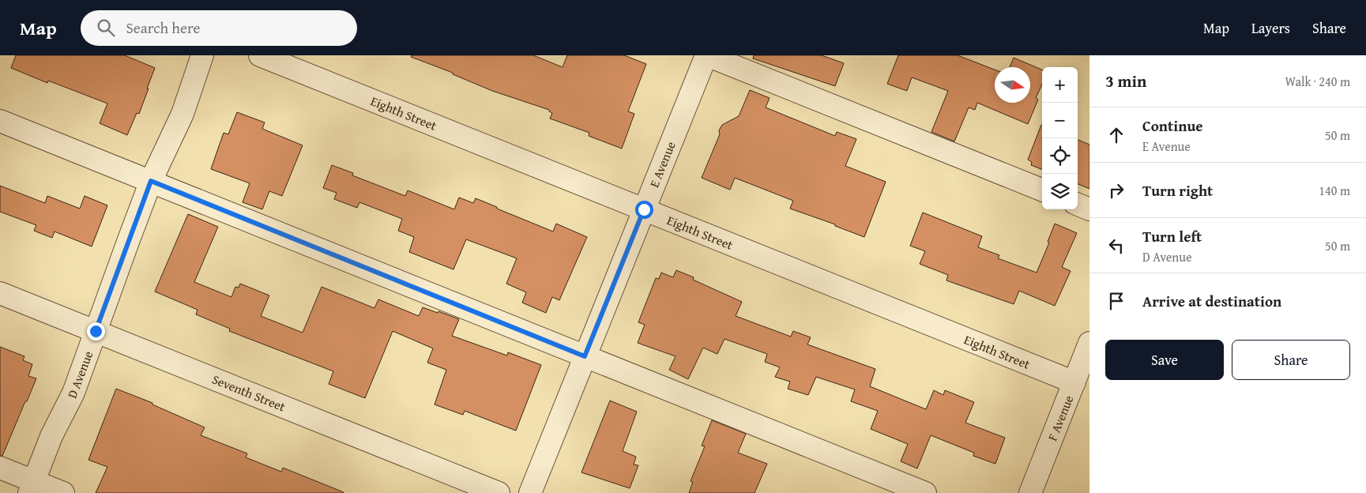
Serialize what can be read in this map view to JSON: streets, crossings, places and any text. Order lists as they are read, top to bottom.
{
  "streets": {
    "street": [
      "Eighth Street",
      "E Avenue",
      "D Avenue",
      "Seventh Street",
      "F Avenue"
    ]
  },
  "crossings": [
    ["Eighth Street", "E Avenue"],
    ["Eighth Street", "F Avenue"],
    ["D Avenue", "Seventh Street"]
  ],
  "north": "right",
  "page": {
    "header": "Map",
    "search": "Search here",
    "nav": ["Map", "Layers", "Share"],
    "heading": ["3 min", "Walk · 240 m"],
    "map_buttons": ["+", "−"],
    "list": [
      ["Continue", "E Avenue", "50 m"],
      ["Turn right", "140 m"],
      ["Turn left", "D Avenue", "50 m"],
      "Arrive at destination"
    ],
    "buttons": ["Save", "Share"]
  }
}
